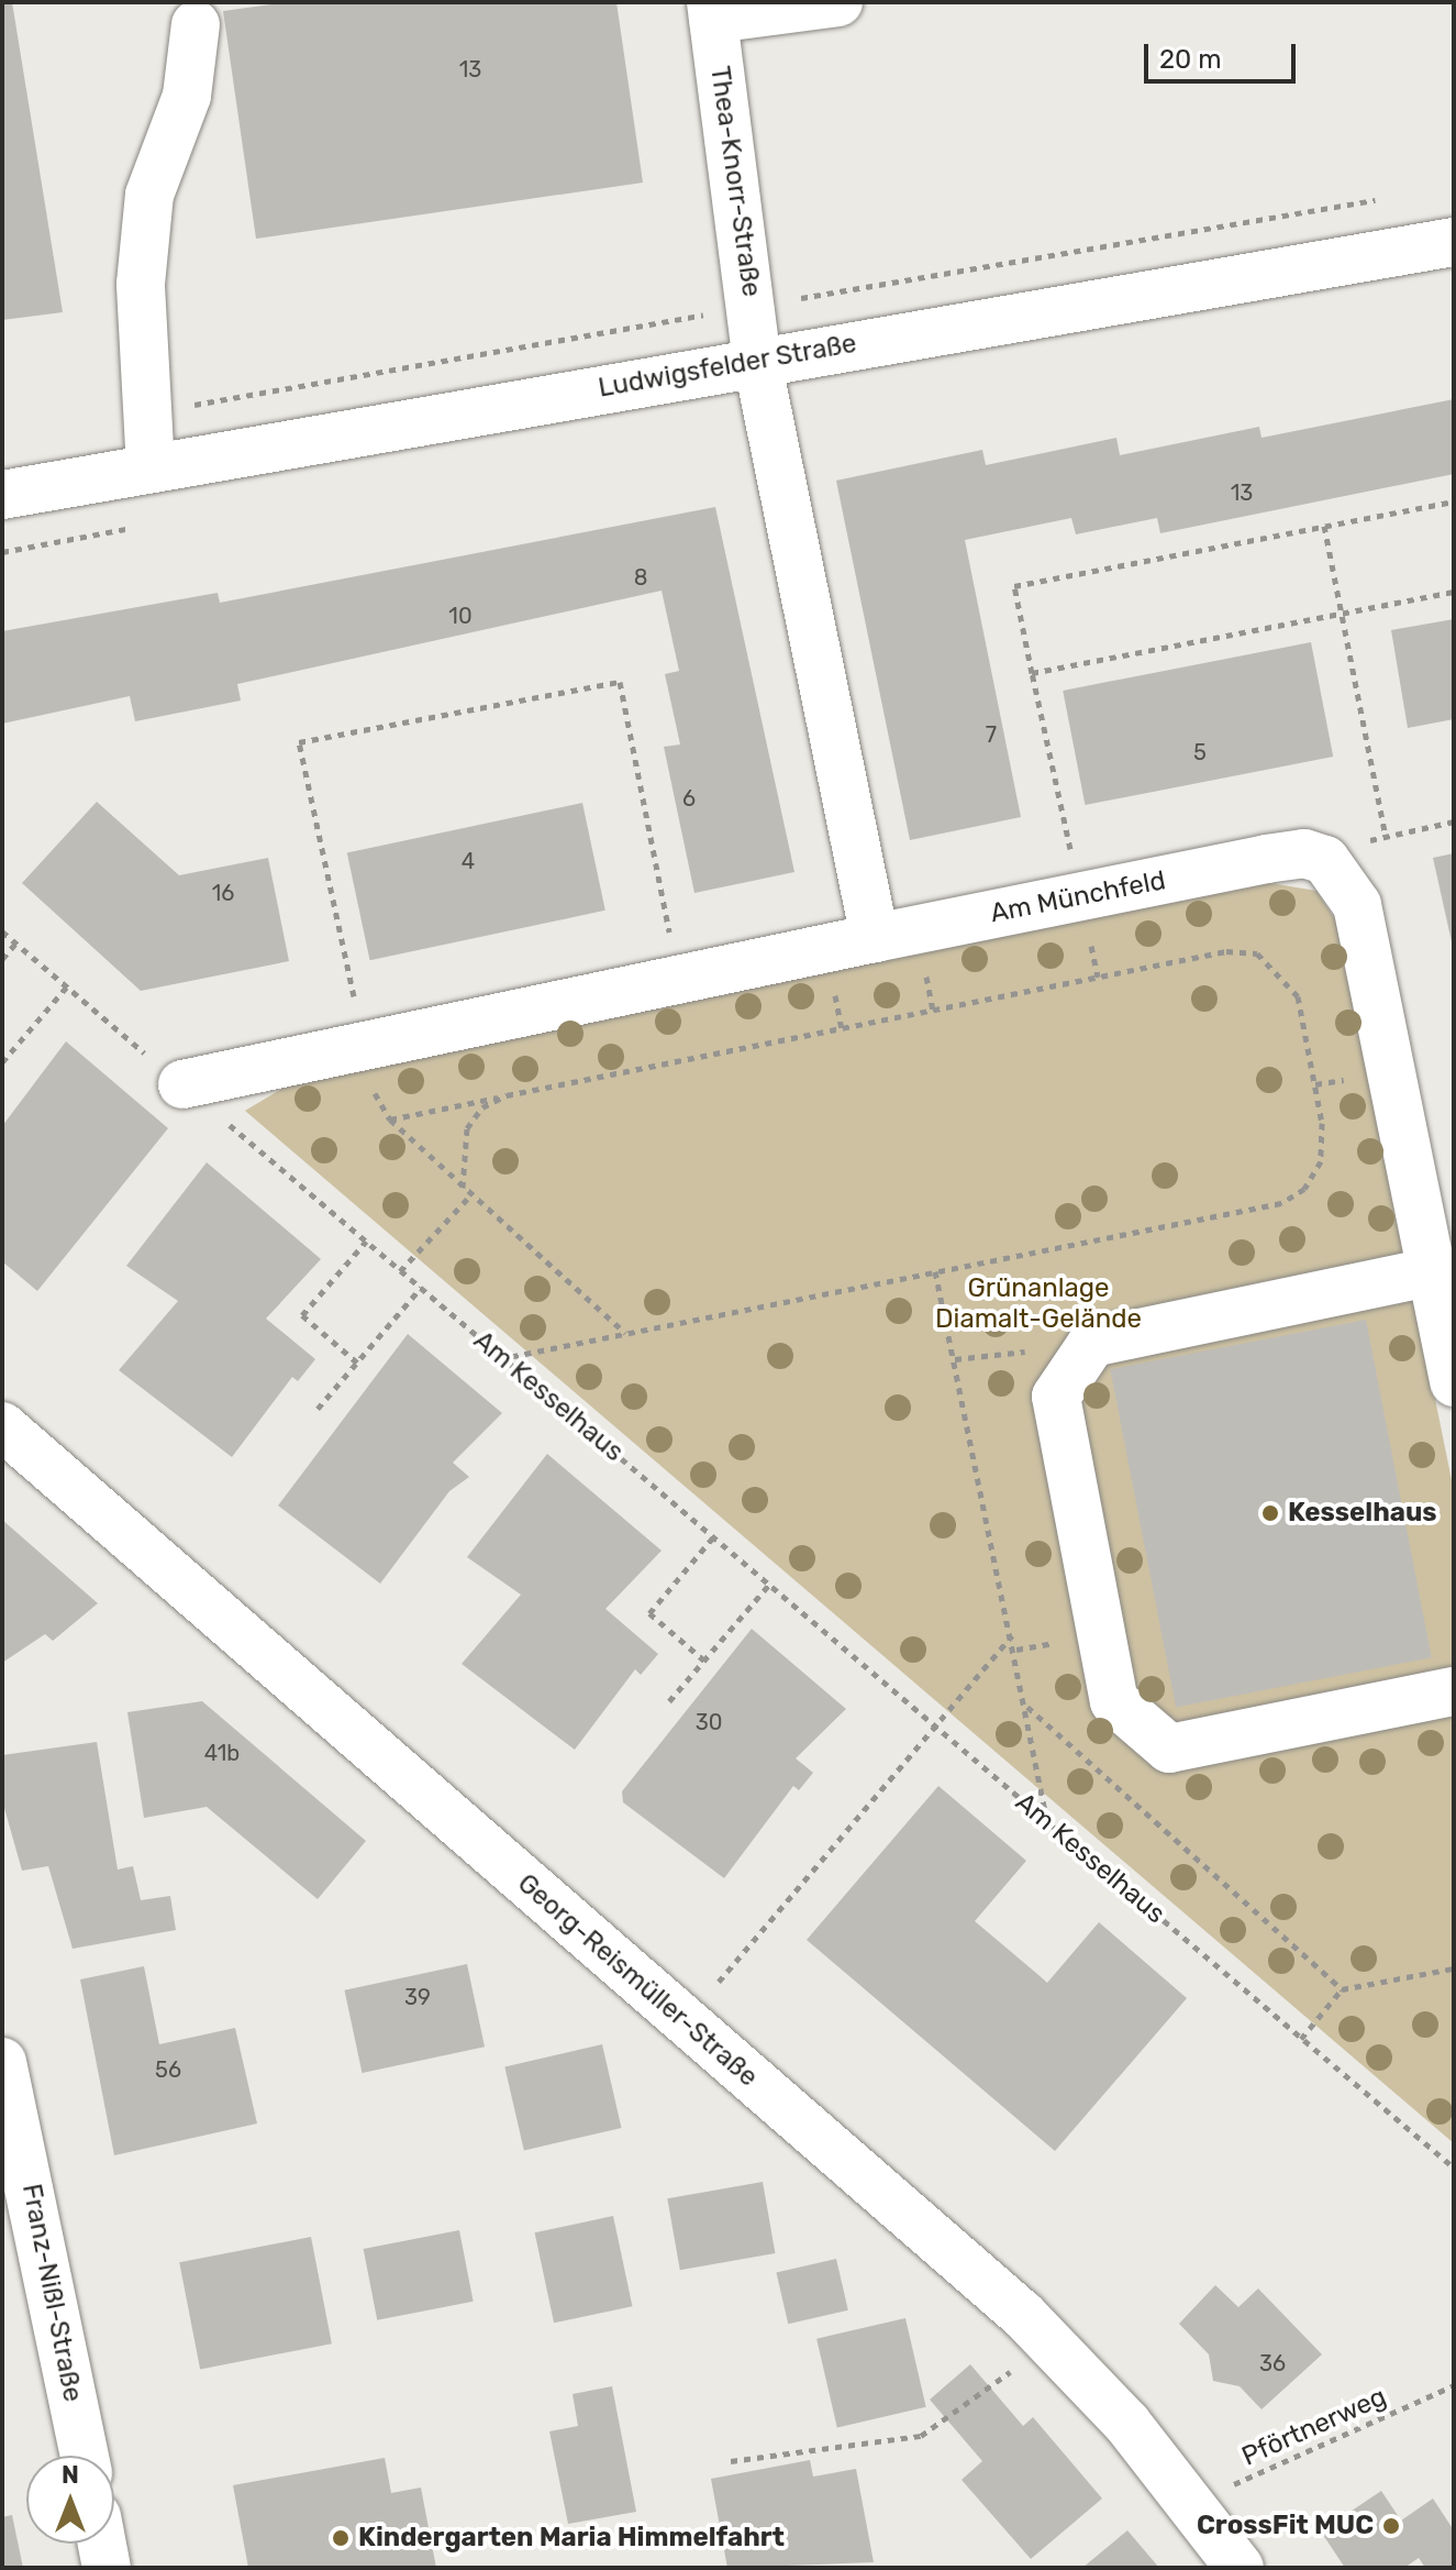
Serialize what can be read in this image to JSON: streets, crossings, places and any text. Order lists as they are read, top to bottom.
{
  "streets": {
    "street": [
      "Thea-Knorr-Straße",
      "Ludwigsfelder Straße",
      "Am Münchfeld",
      "Georg-Reismüller-Straße",
      "Franz-Nißl-Straße"
    ],
    "path": ["Am Kesselhaus", "Pförtnerweg"]
  },
  "crossings": [
    ["Thea-Knorr-Straße", "Ludwigsfelder Straße"],
    ["Georg-Reismüller-Straße", "Pförtnerweg"]
  ],
  "parks": ["Grünanlage Diamalt-Gelände"],
  "places": ["Kesselhaus", "CrossFit MUC", "Kindergarten Maria Himmelfahrt"],
  "house_numbers": [
    "13",
    "13",
    "8",
    "10",
    "7",
    "5",
    "6",
    "4",
    "16",
    "30",
    "41b",
    "39",
    "56",
    "36"
  ],
  "scale_bar": "20 m",
  "north": "top"
}
